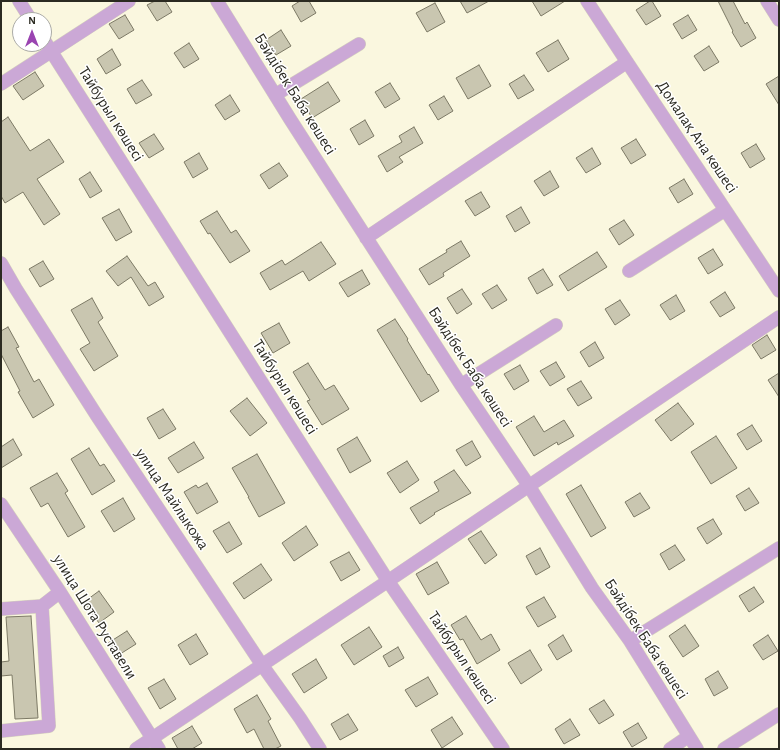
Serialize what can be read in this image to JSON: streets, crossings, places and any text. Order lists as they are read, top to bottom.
{
  "streets": {
    "street": [
      "Бәйдібек Баба көшесі",
      "Тайбурыл көшесі",
      "Домалақ Ана көшесі",
      "улица Майлыкожа",
      "улица Шота Руставели"
    ]
  },
  "north": "top"
}
